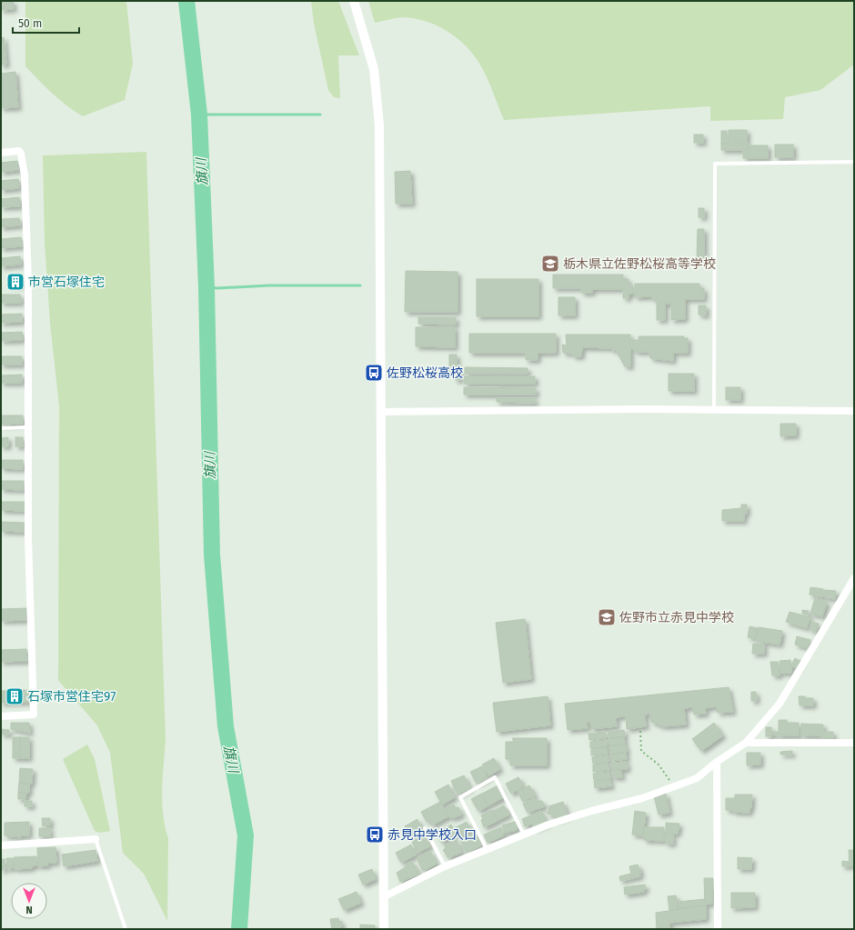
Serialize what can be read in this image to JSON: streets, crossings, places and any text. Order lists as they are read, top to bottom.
{
  "water": ["旗川"],
  "places": {
    "school or university": ["栃木県立佐野松桜高等学校", "佐野市立赤見中学校"],
    "building": ["市営石塚住宅", "石塚市営住宅97"],
    "bus stop": ["佐野松桜高校", "赤見中学校入口"]
  },
  "scale_bar": "50 m",
  "north": "bottom"
}
